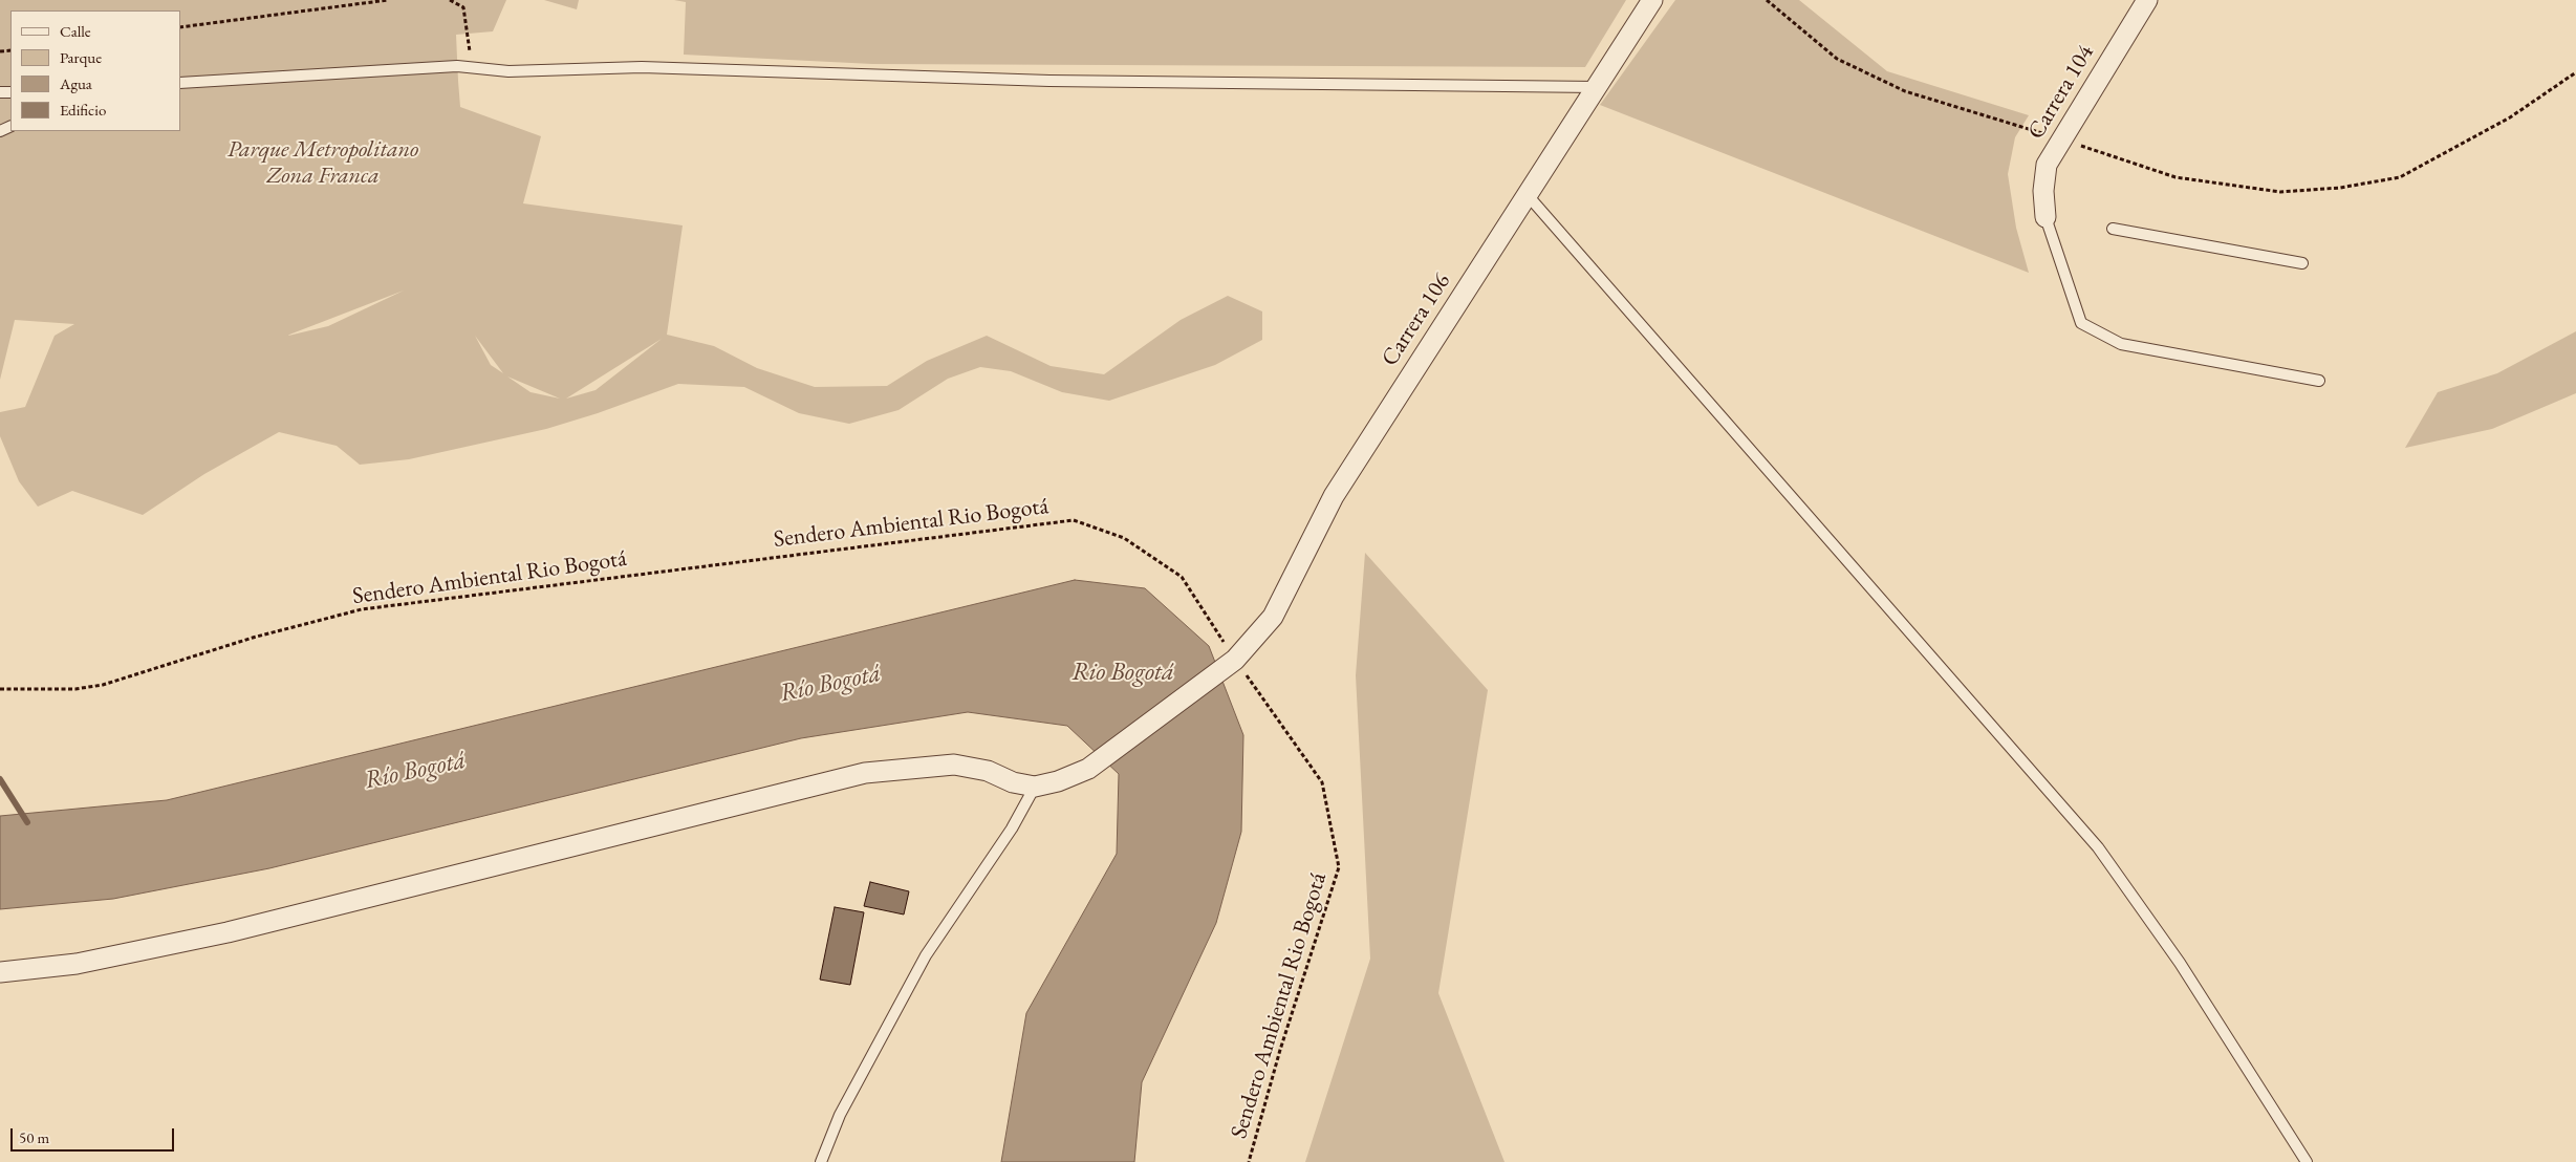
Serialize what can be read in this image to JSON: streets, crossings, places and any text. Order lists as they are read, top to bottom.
{
  "streets": {
    "street": ["Carrera 104", "Carrera 106"],
    "path": ["Sendero Ambiental Rio Bogotá"]
  },
  "crossings": [
    ["Carrera 106", "Sendero Ambiental Rio Bogotá"]
  ],
  "water": ["Rio Bogotá", "Río Bogotá"],
  "parks": ["Parque Metropolitano Zona Franca"],
  "legend": [
    "Calle",
    "Parque",
    "Agua",
    "Edificio"
  ],
  "scale_bar": "50 m"
}
